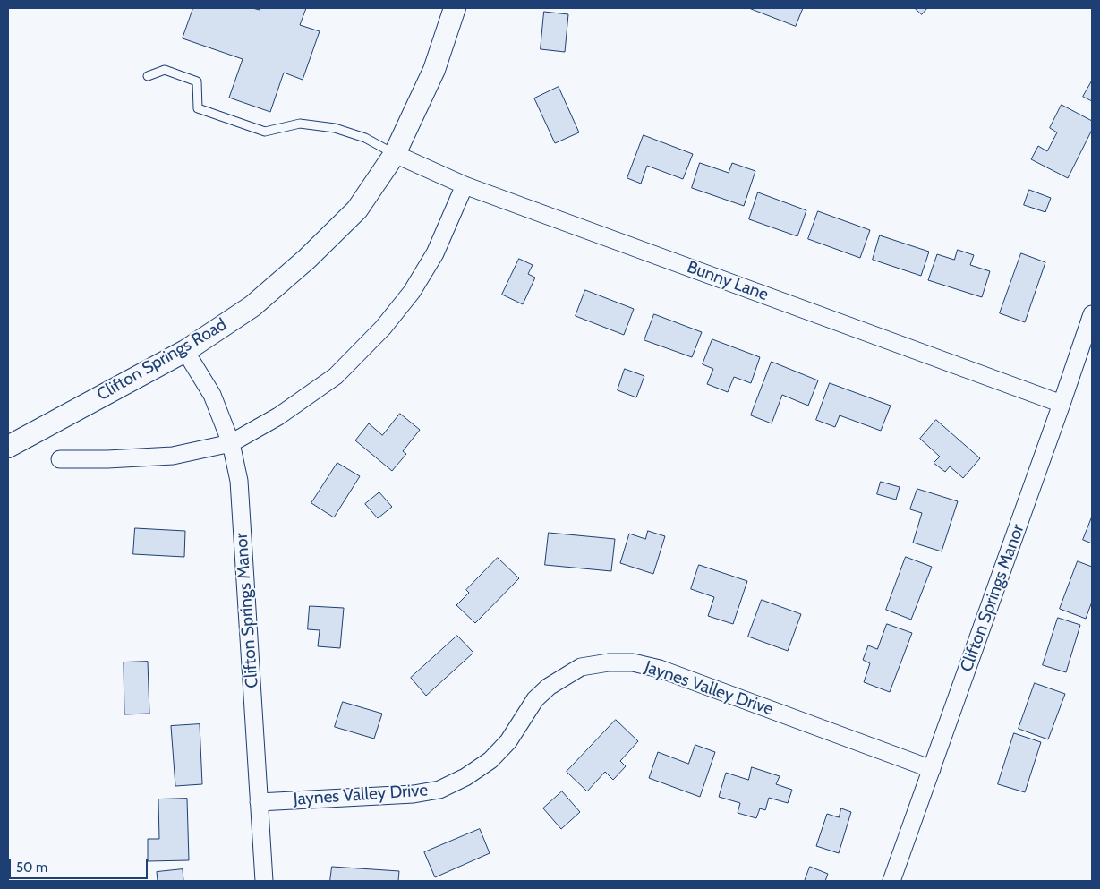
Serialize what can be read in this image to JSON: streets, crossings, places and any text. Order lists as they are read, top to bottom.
{
  "streets": {
    "street": [
      "Bunny Lane",
      "Clifton Springs Road",
      "Clifton Springs Manor",
      "Jaynes Valley Drive"
    ]
  },
  "crossings": [
    ["Bunny Lane", "Clifton Springs Road"],
    ["Bunny Lane", "Clifton Springs Manor"],
    ["Clifton Springs Road", "Clifton Springs Manor"],
    ["Clifton Springs Manor", "Jaynes Valley Drive"]
  ],
  "scale_bar": "50 m"
}
